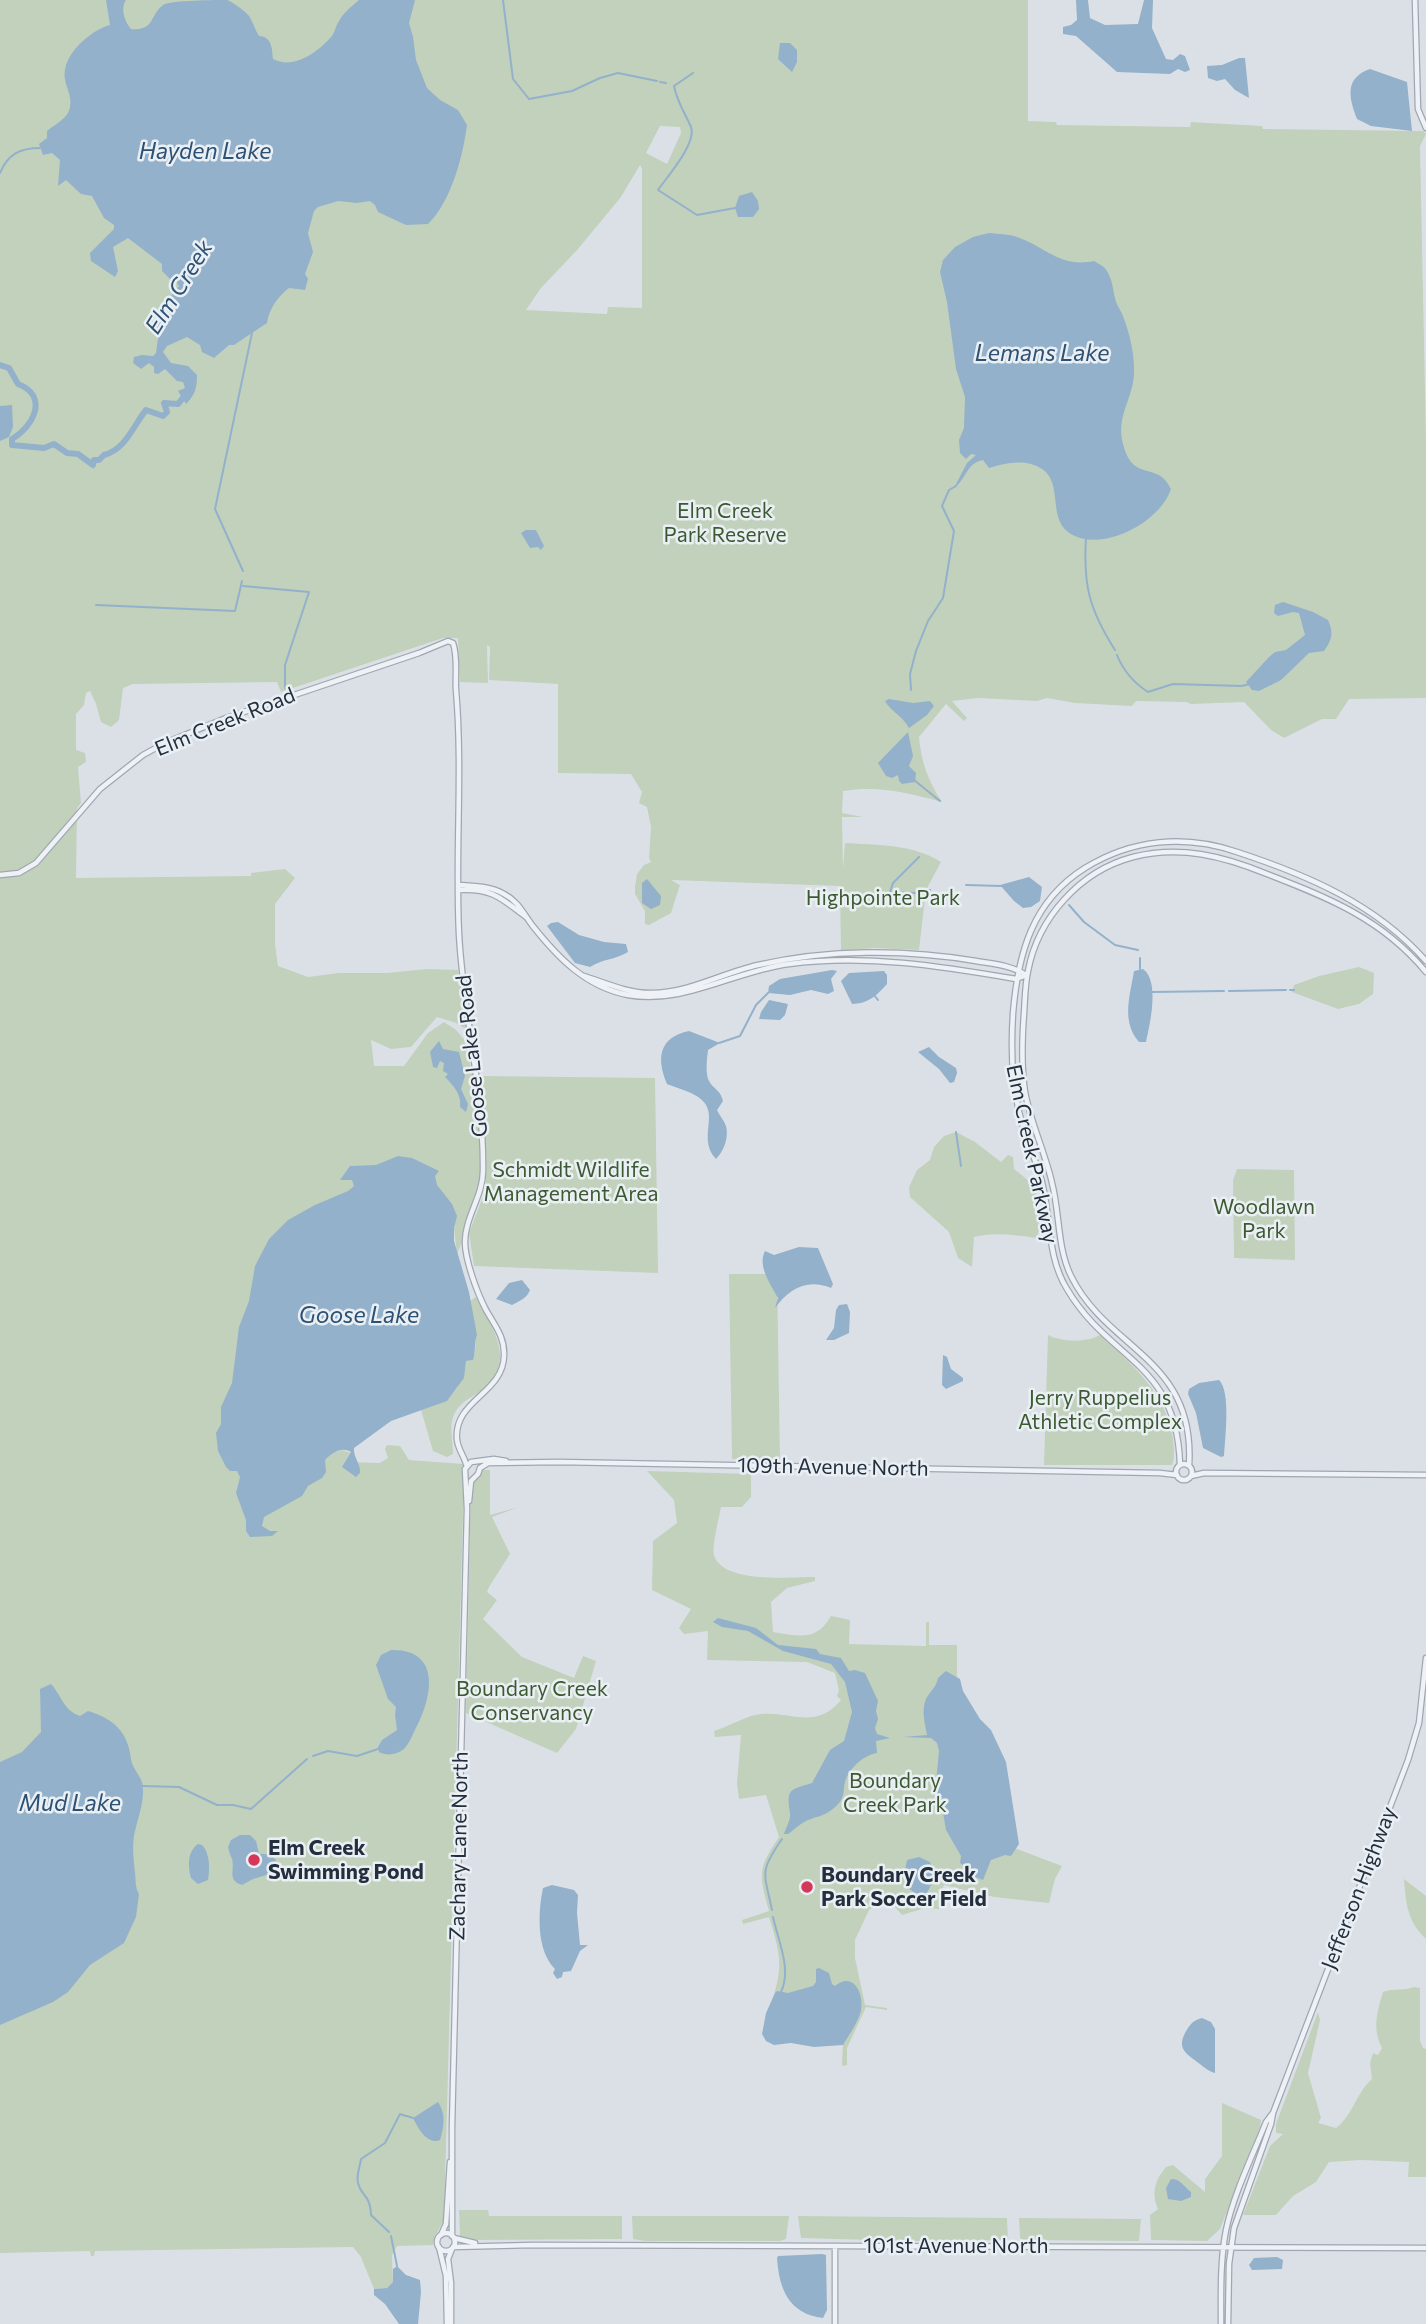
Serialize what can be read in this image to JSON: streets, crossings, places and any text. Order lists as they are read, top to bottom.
{
  "streets": {
    "street": [
      "Elm Creek Road",
      "Goose Lake Road",
      "Elm Creek Parkway",
      "109th Avenue North",
      "Zachary Lane North",
      "Jefferson Highway",
      "101st Avenue North"
    ]
  },
  "crossings": [
    ["Elm Creek Road", "Goose Lake Road"],
    ["Goose Lake Road", "109th Avenue North"],
    ["Goose Lake Road", "Zachary Lane North"],
    ["Elm Creek Parkway", "109th Avenue North"],
    ["109th Avenue North", "Zachary Lane North"],
    ["Zachary Lane North", "101st Avenue North"],
    ["Jefferson Highway", "101st Avenue North"]
  ],
  "water": [
    "Hayden Lake",
    "Elm Creek",
    "Lemans Lake",
    "Goose Lake",
    "Mud Lake"
  ],
  "parks": [
    "Elm Creek Park Reserve",
    "Highpointe Park",
    "Schmidt Wildlife Management Area",
    "Woodlawn Park",
    "Jerry Ruppelius Athletic Complex",
    "Boundary Creek Conservancy",
    "Boundary Creek Park"
  ],
  "places": ["Elm Creek Swimming Pond", "Boundary Creek Park Soccer Field"]
}
